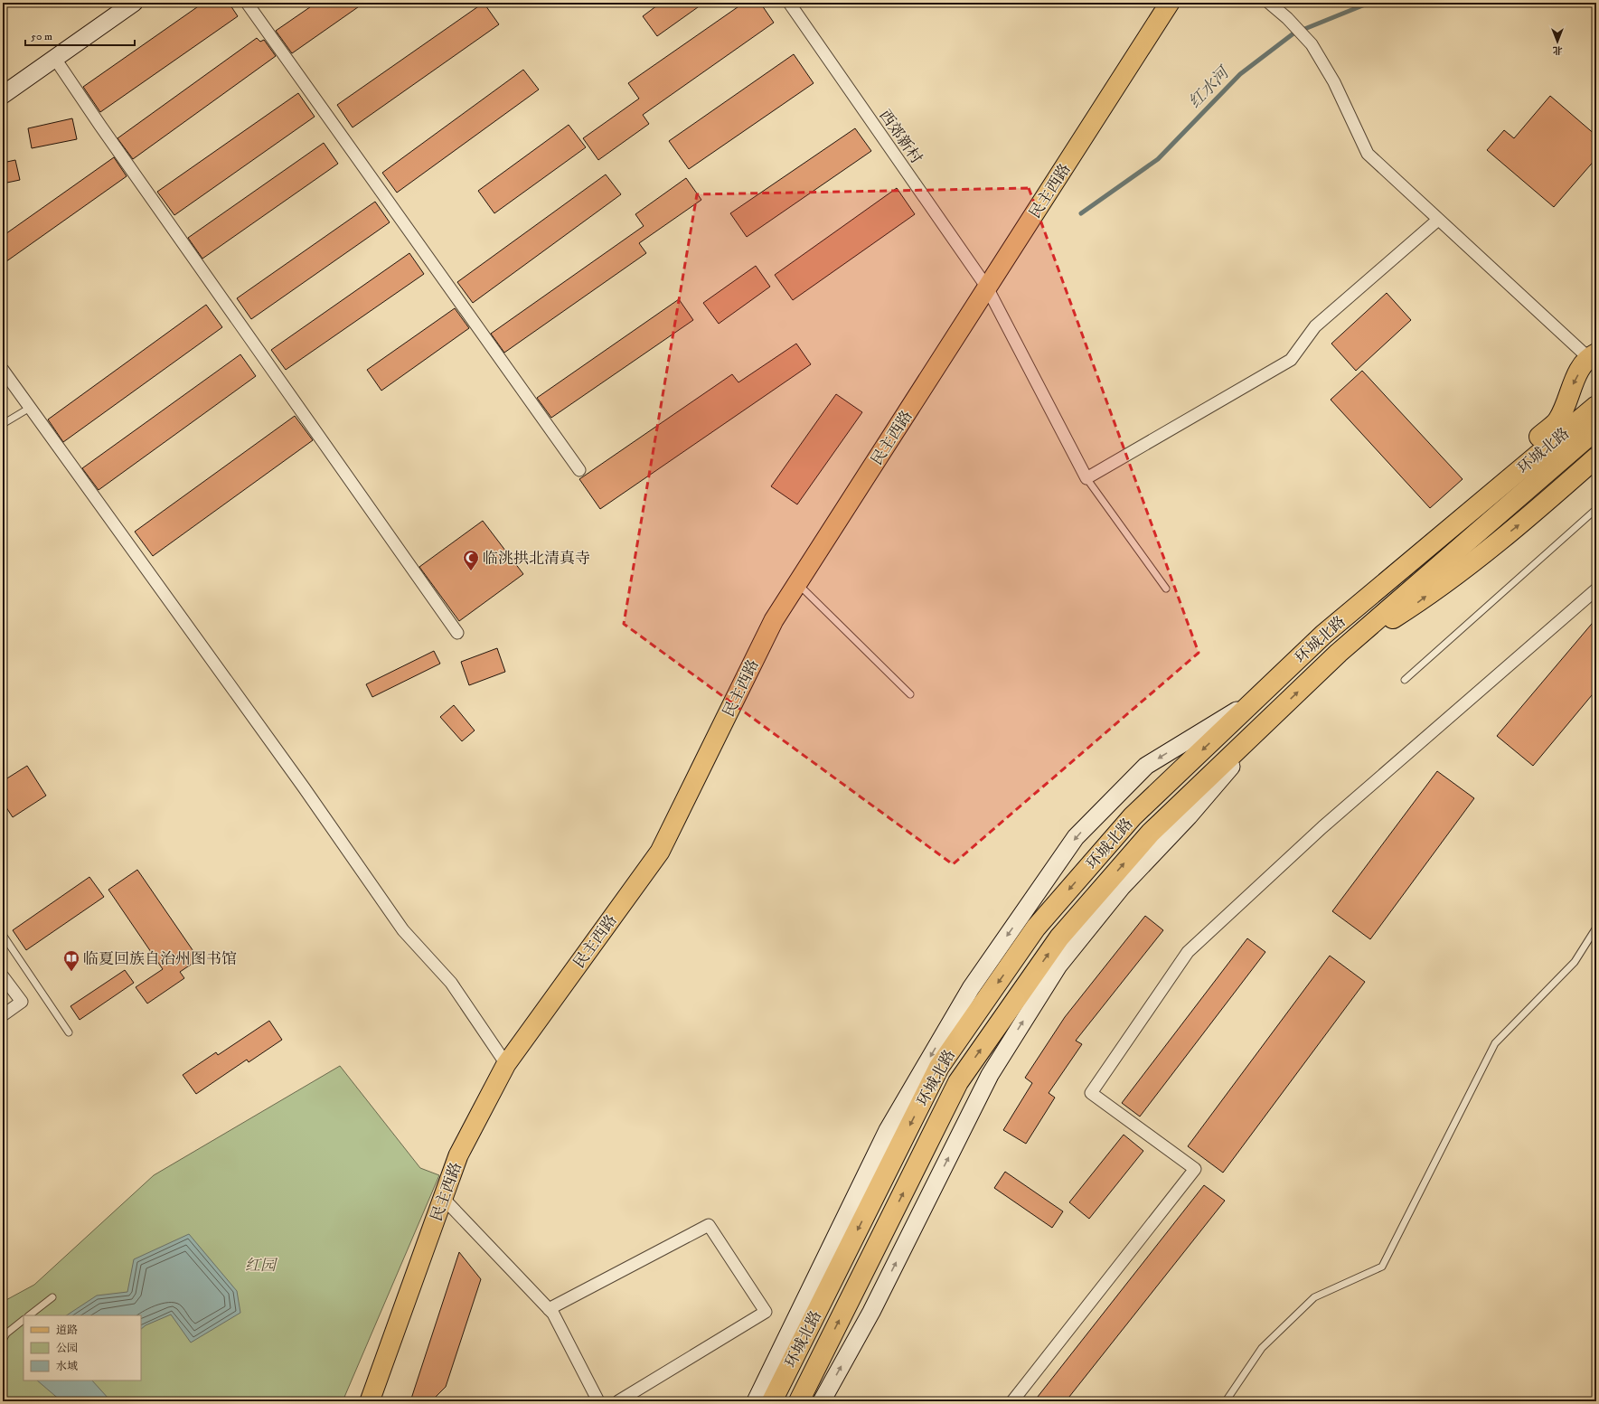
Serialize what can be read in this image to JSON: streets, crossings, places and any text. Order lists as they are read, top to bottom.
{
  "streets": {
    "highway": ["环城北路"],
    "main road": ["民主西路"],
    "street": ["西郊新村"]
  },
  "crossings": [
    ["西郊新村", "民主西路"]
  ],
  "water": ["红水河"],
  "parks": ["红园"],
  "places": {
    "mosque": ["临洮拱北清真寺"],
    "library": ["临夏回族自治州图书馆"]
  },
  "legend": ["道路", "公园", "水域"],
  "scale_bar": "50 m",
  "north": "bottom"
}
